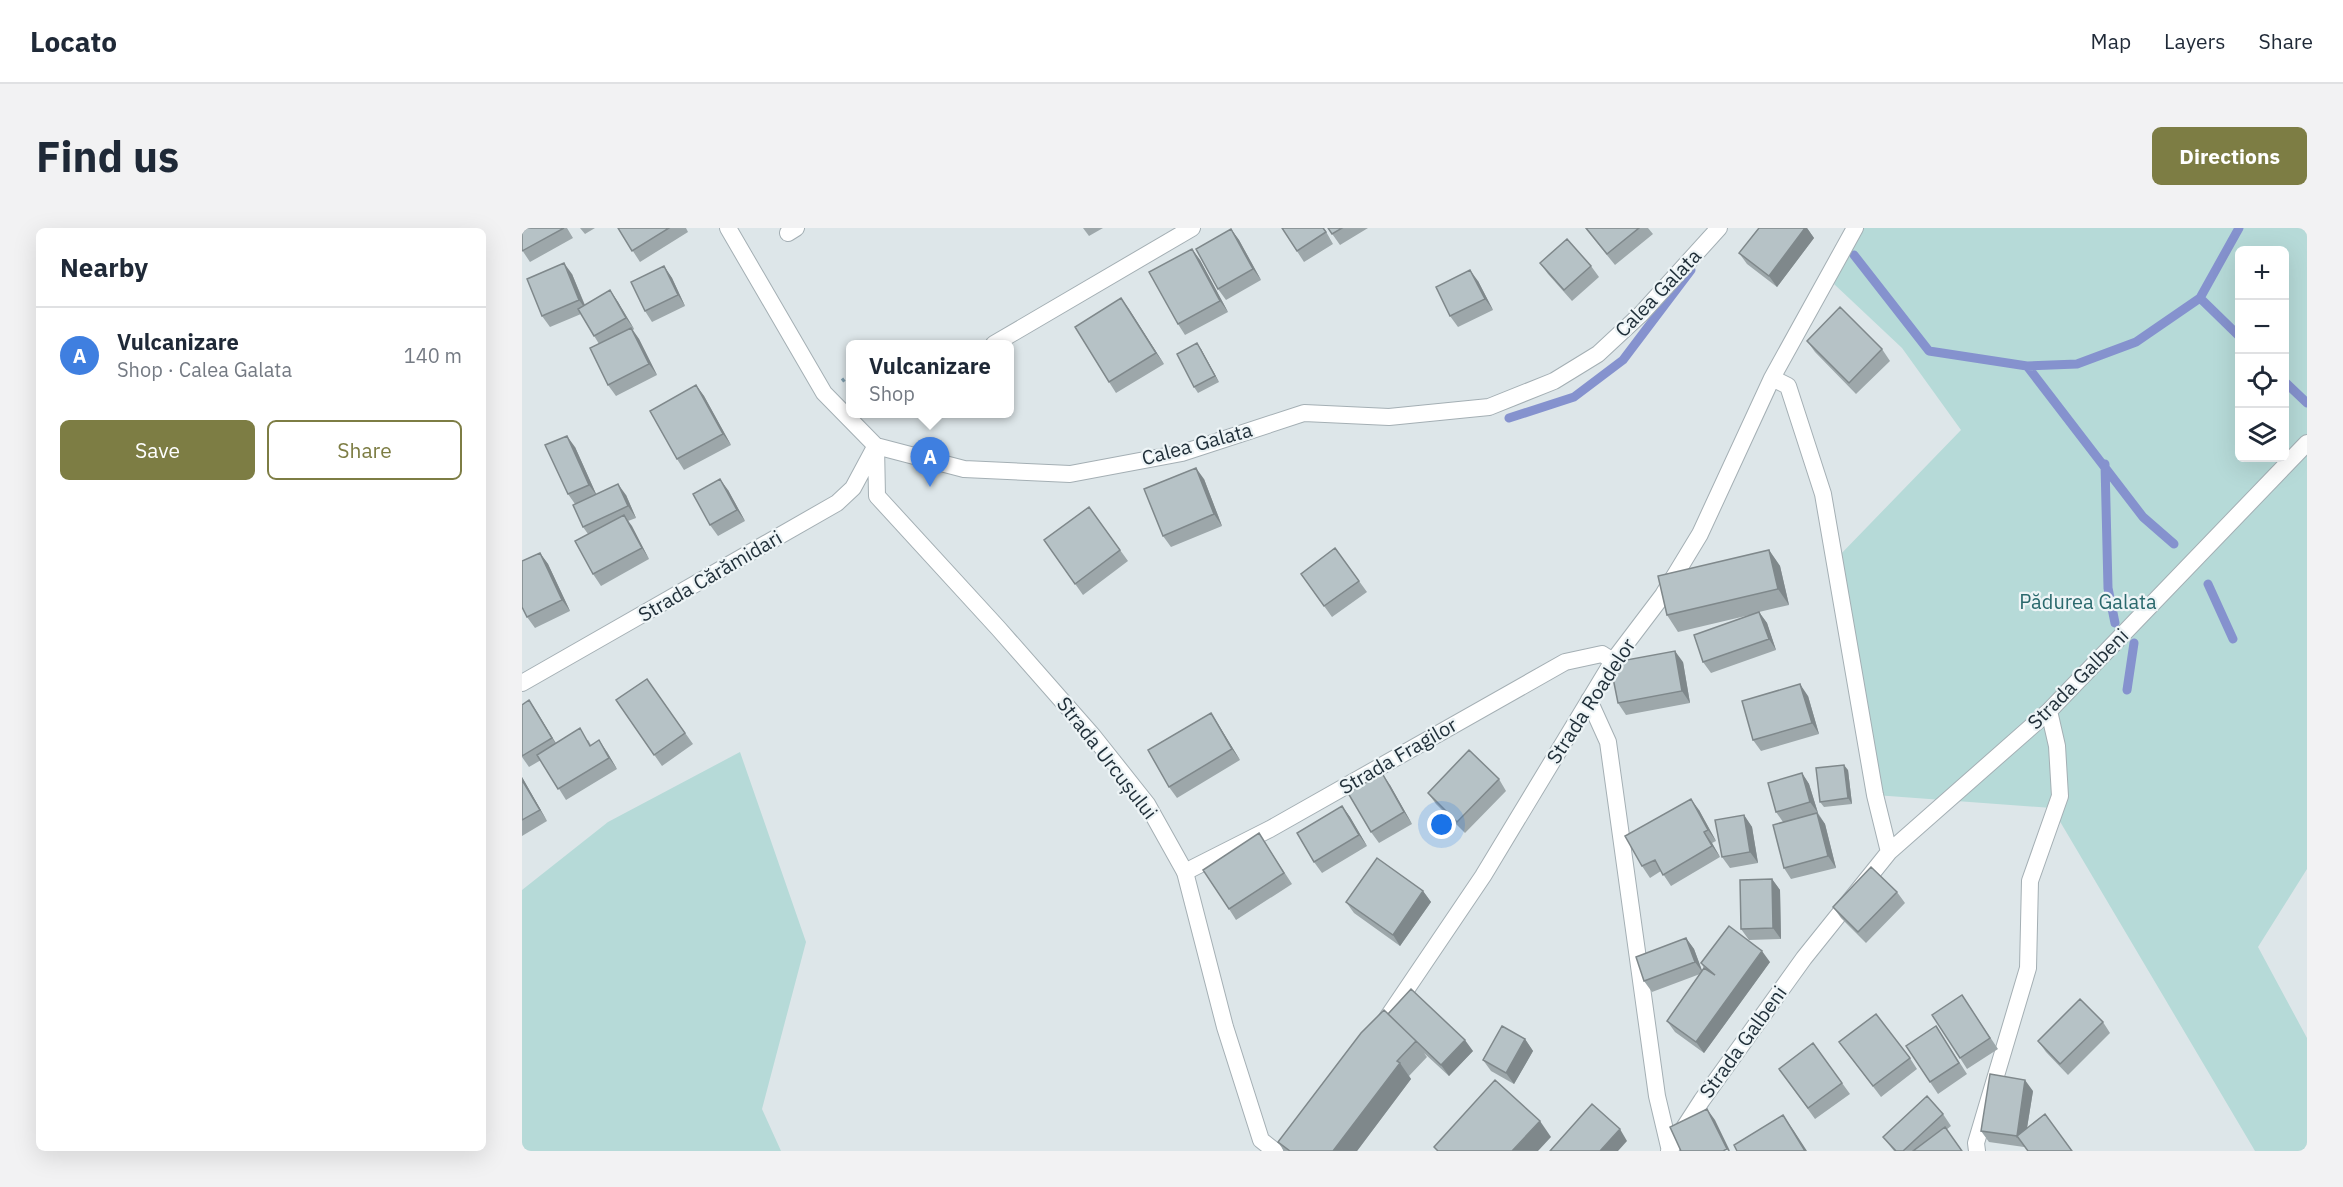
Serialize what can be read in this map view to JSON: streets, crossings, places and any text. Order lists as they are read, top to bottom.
{
  "streets": {
    "street": [
      "Calea Galata",
      "Strada Cărămidari",
      "Strada Galbeni",
      "Strada Roadelor",
      "Strada Fragilor",
      "Strada Urcușului"
    ]
  },
  "crossings": [
    ["Calea Galata", "Strada Cărămidari"],
    ["Calea Galata", "Strada Urcușului"],
    ["Strada Cărămidari", "Strada Urcușului"],
    ["Strada Roadelor", "Strada Fragilor"],
    ["Strada Fragilor", "Strada Urcușului"]
  ],
  "parks": ["Pădurea Galata"],
  "page": {
    "header": "Locato",
    "nav": ["Map", "Layers", "Share"],
    "buttons": [
      "Directions",
      ["Save", "Share"]
    ],
    "title": "Find us",
    "heading": "Nearby",
    "map_buttons": ["+", "−"],
    "list": [
      {
        "mark": "A",
        "name": "Vulcanizare",
        "note": "Shop · Calea Galata",
        "value": "140 m"
      }
    ],
    "popup": ["Vulcanizare", "Shop"],
    "pins": "A"
  }
}
